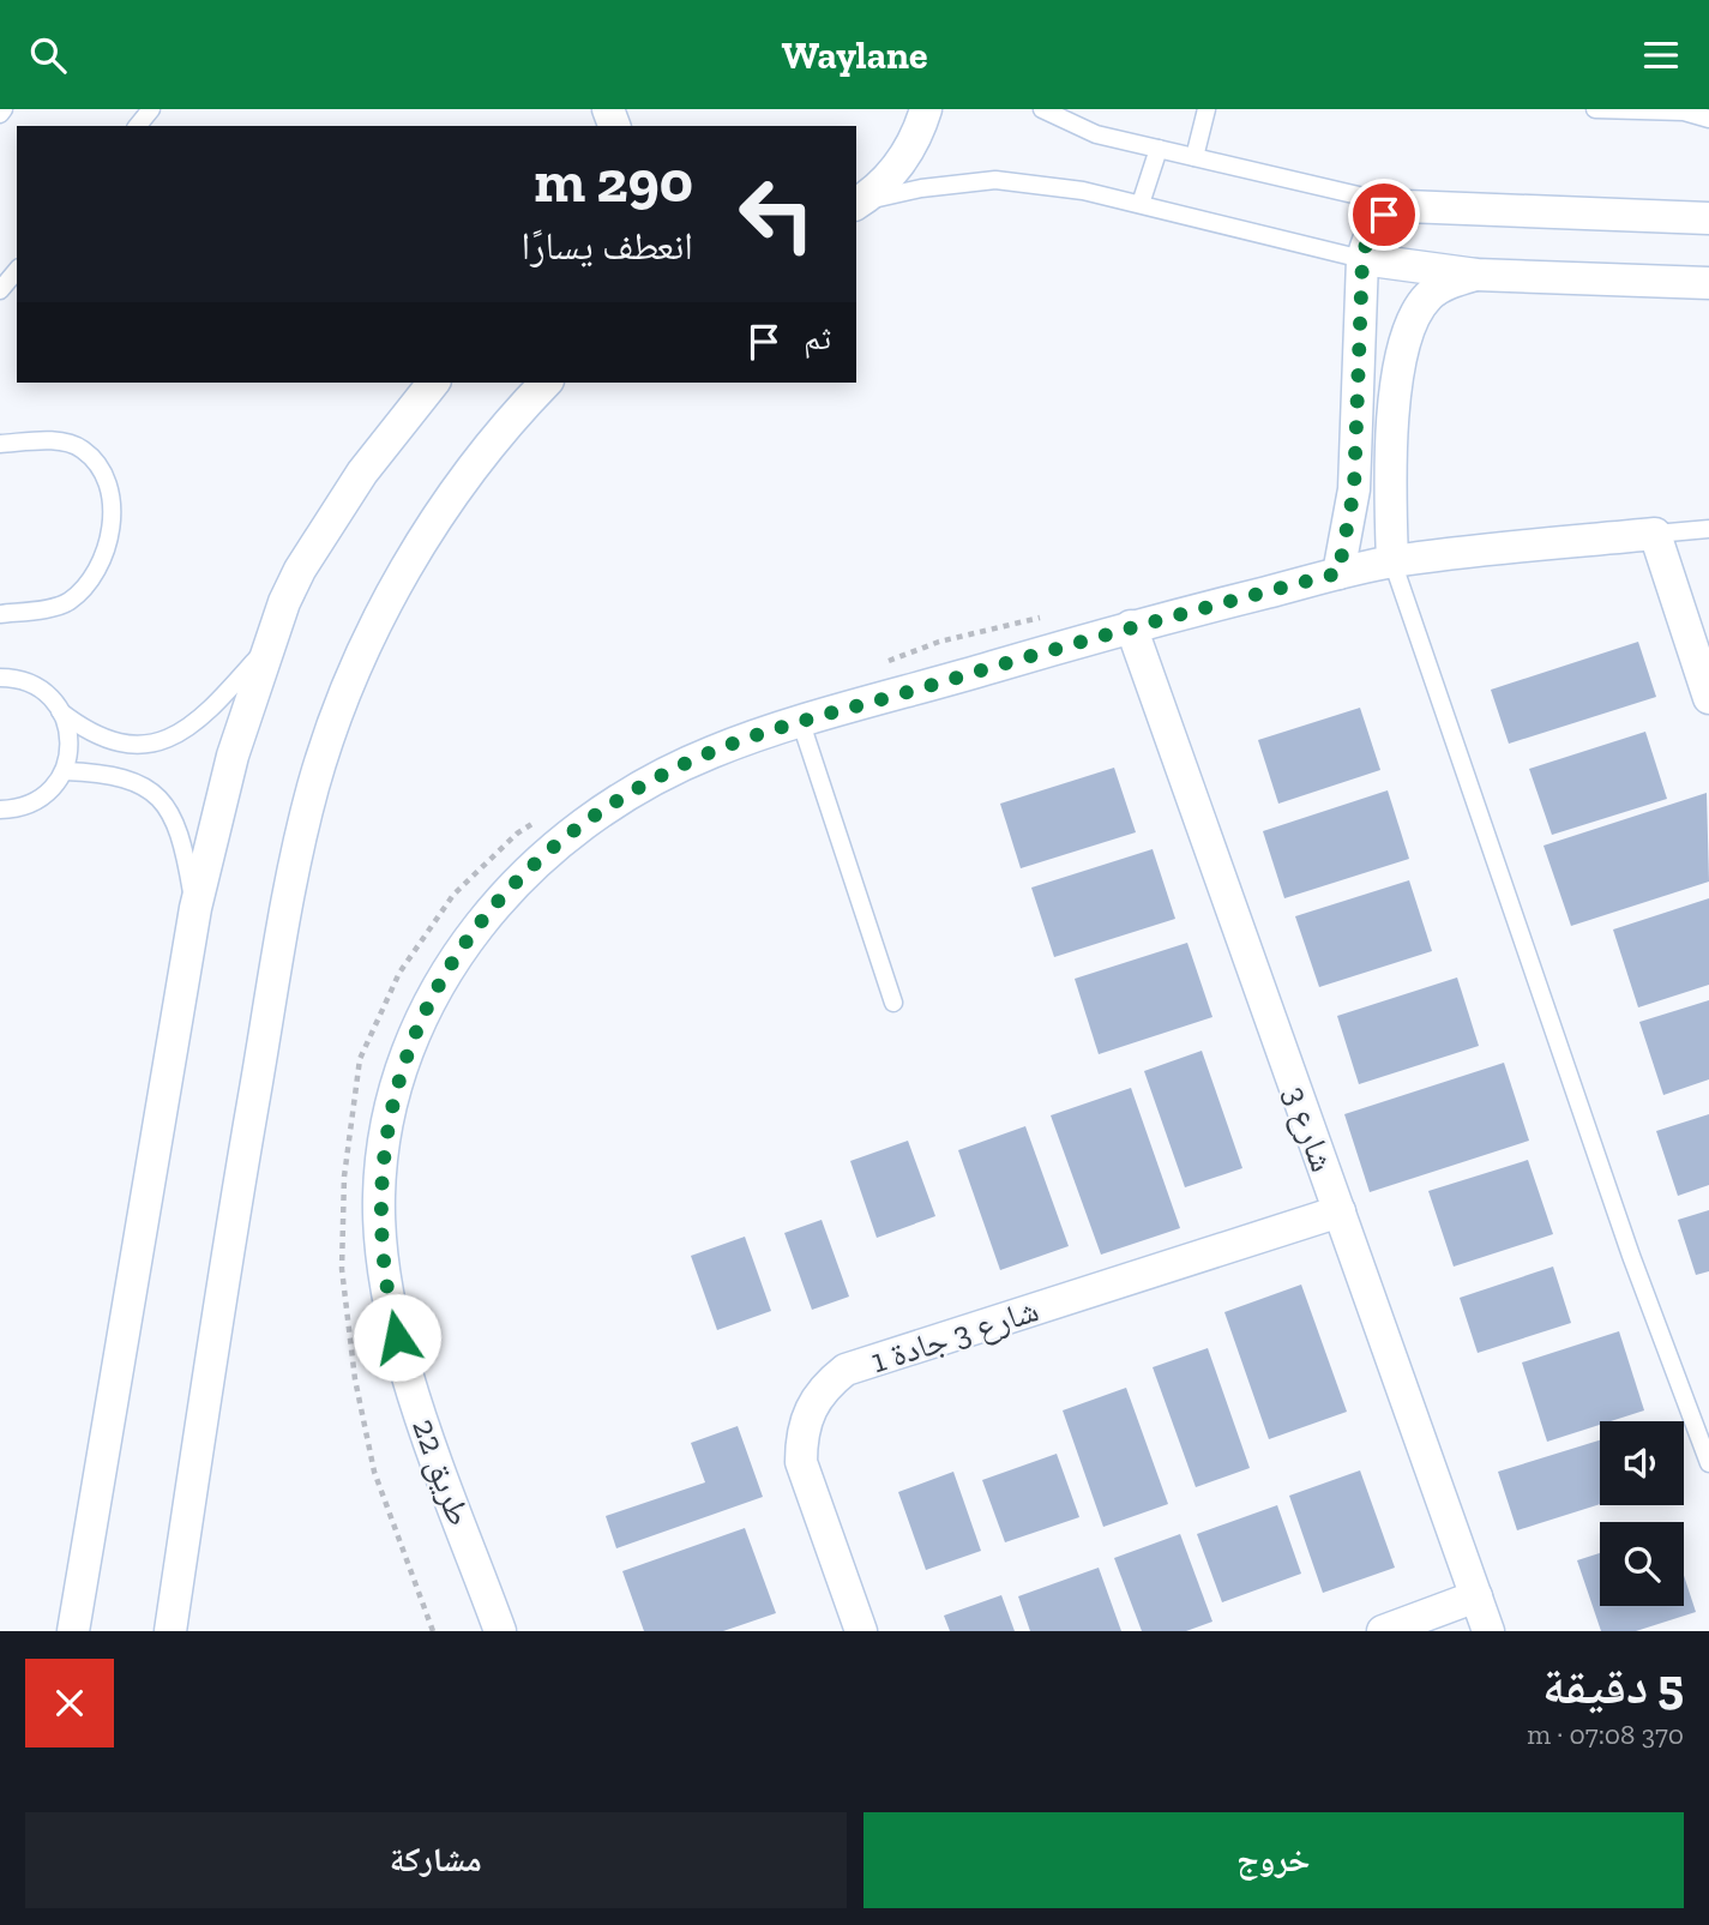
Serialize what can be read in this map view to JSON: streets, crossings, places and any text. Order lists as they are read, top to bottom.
{
  "streets": {
    "street": ["شارع 3", "شارع 3 جادة 1", "طريق 22"]
  },
  "crossings": [
    ["شارع 3", "شارع 3 جادة 1"],
    ["شارع 3", "طريق 22"]
  ],
  "page": {
    "header": "Waylane",
    "turn": ["290 m", "انعطف يسارًا"],
    "then": "ثم",
    "heading": ["5 دقيقة", "370 m · 07:08"],
    "buttons": ["خروج", "مشاركة"]
  }
}
